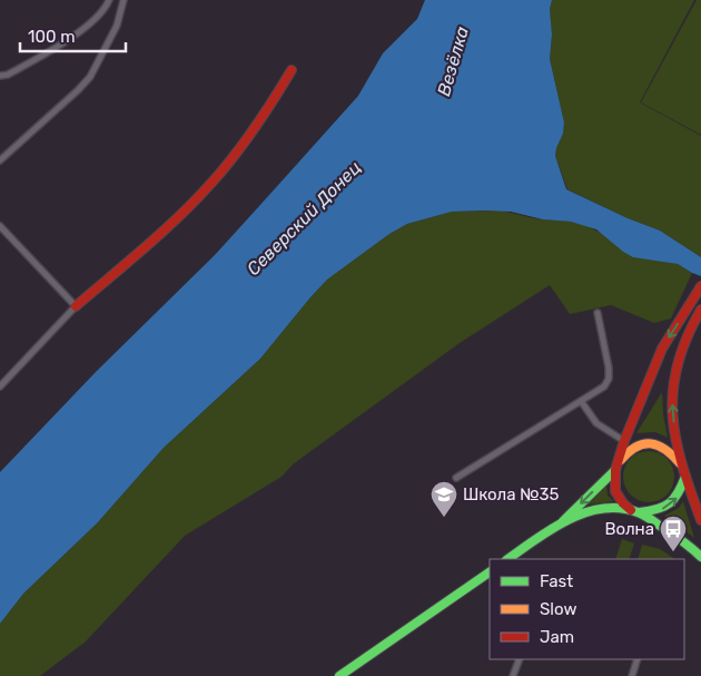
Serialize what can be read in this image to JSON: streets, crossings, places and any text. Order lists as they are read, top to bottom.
{
  "water": ["Везёлка", "Северский Донец"],
  "places": {
    "school or university": ["Школа №35"],
    "bus stop": ["Волна"]
  },
  "legend": ["Fast", "Slow", "Jam"],
  "scale_bar": "100 m"
}
